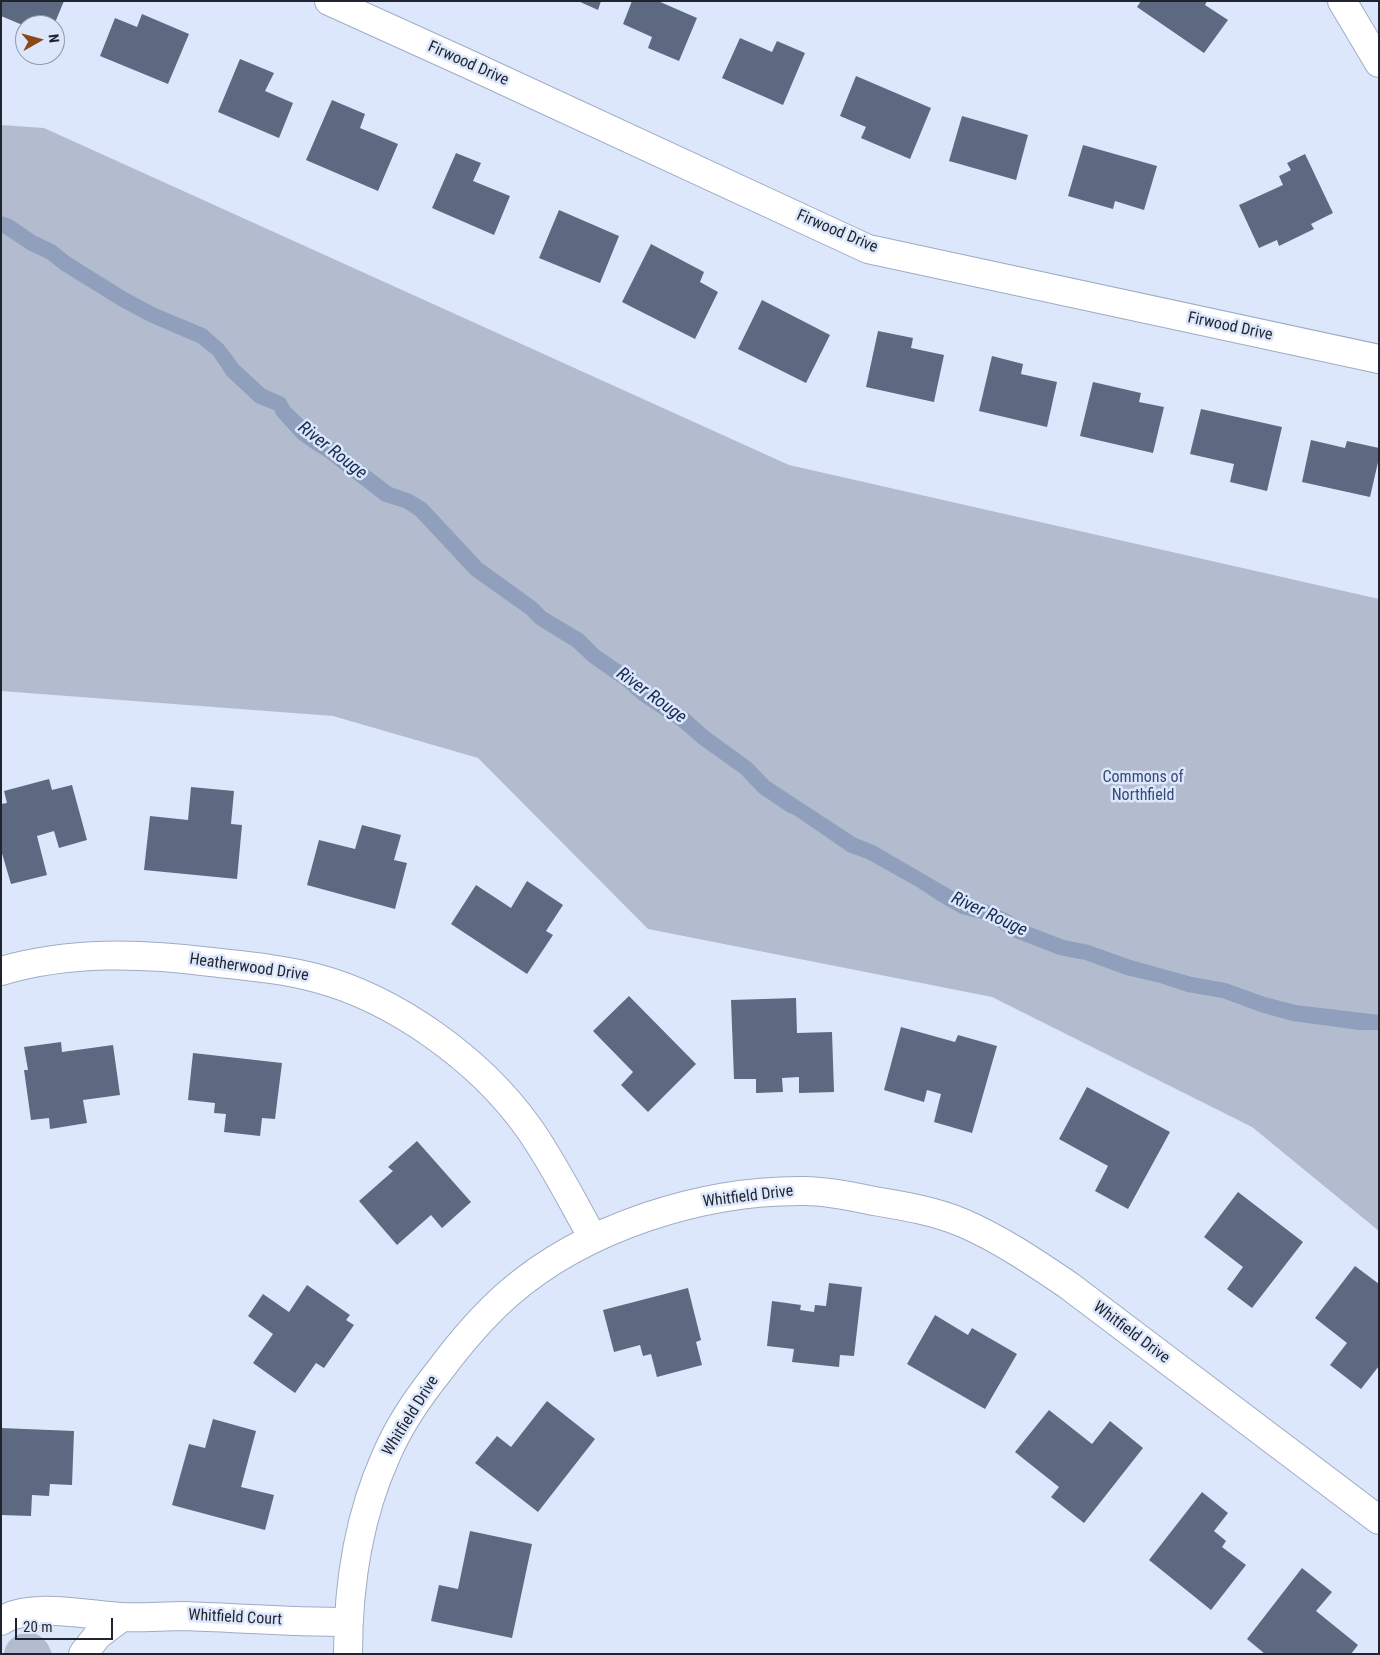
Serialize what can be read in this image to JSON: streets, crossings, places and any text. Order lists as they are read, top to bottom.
{
  "streets": {
    "street": [
      "Firwood Drive",
      "Heatherwood Drive",
      "Whitfield Drive",
      "Whitfield Court"
    ]
  },
  "crossings": [
    ["Heatherwood Drive", "Whitfield Drive"],
    ["Whitfield Drive", "Whitfield Court"]
  ],
  "water": ["River Rouge"],
  "parks": ["Commons of Northfield"],
  "scale_bar": "20 m",
  "north": "right"
}
